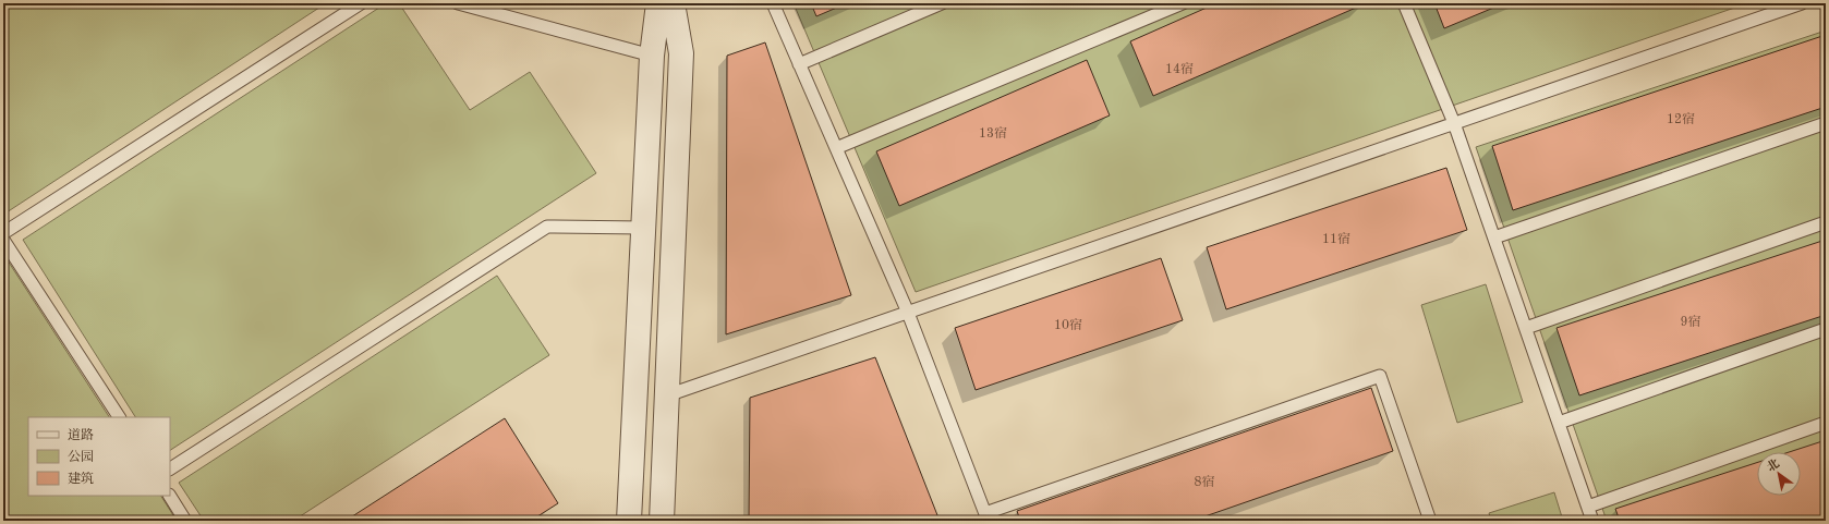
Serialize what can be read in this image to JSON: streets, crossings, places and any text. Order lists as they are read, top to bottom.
{
  "house_numbers": [
    "14宿",
    "12宿",
    "13宿",
    "11宿",
    "9宿",
    "10宿",
    "8宿"
  ],
  "legend": ["道路", "公园", "建筑"],
  "north": "top left"
}
